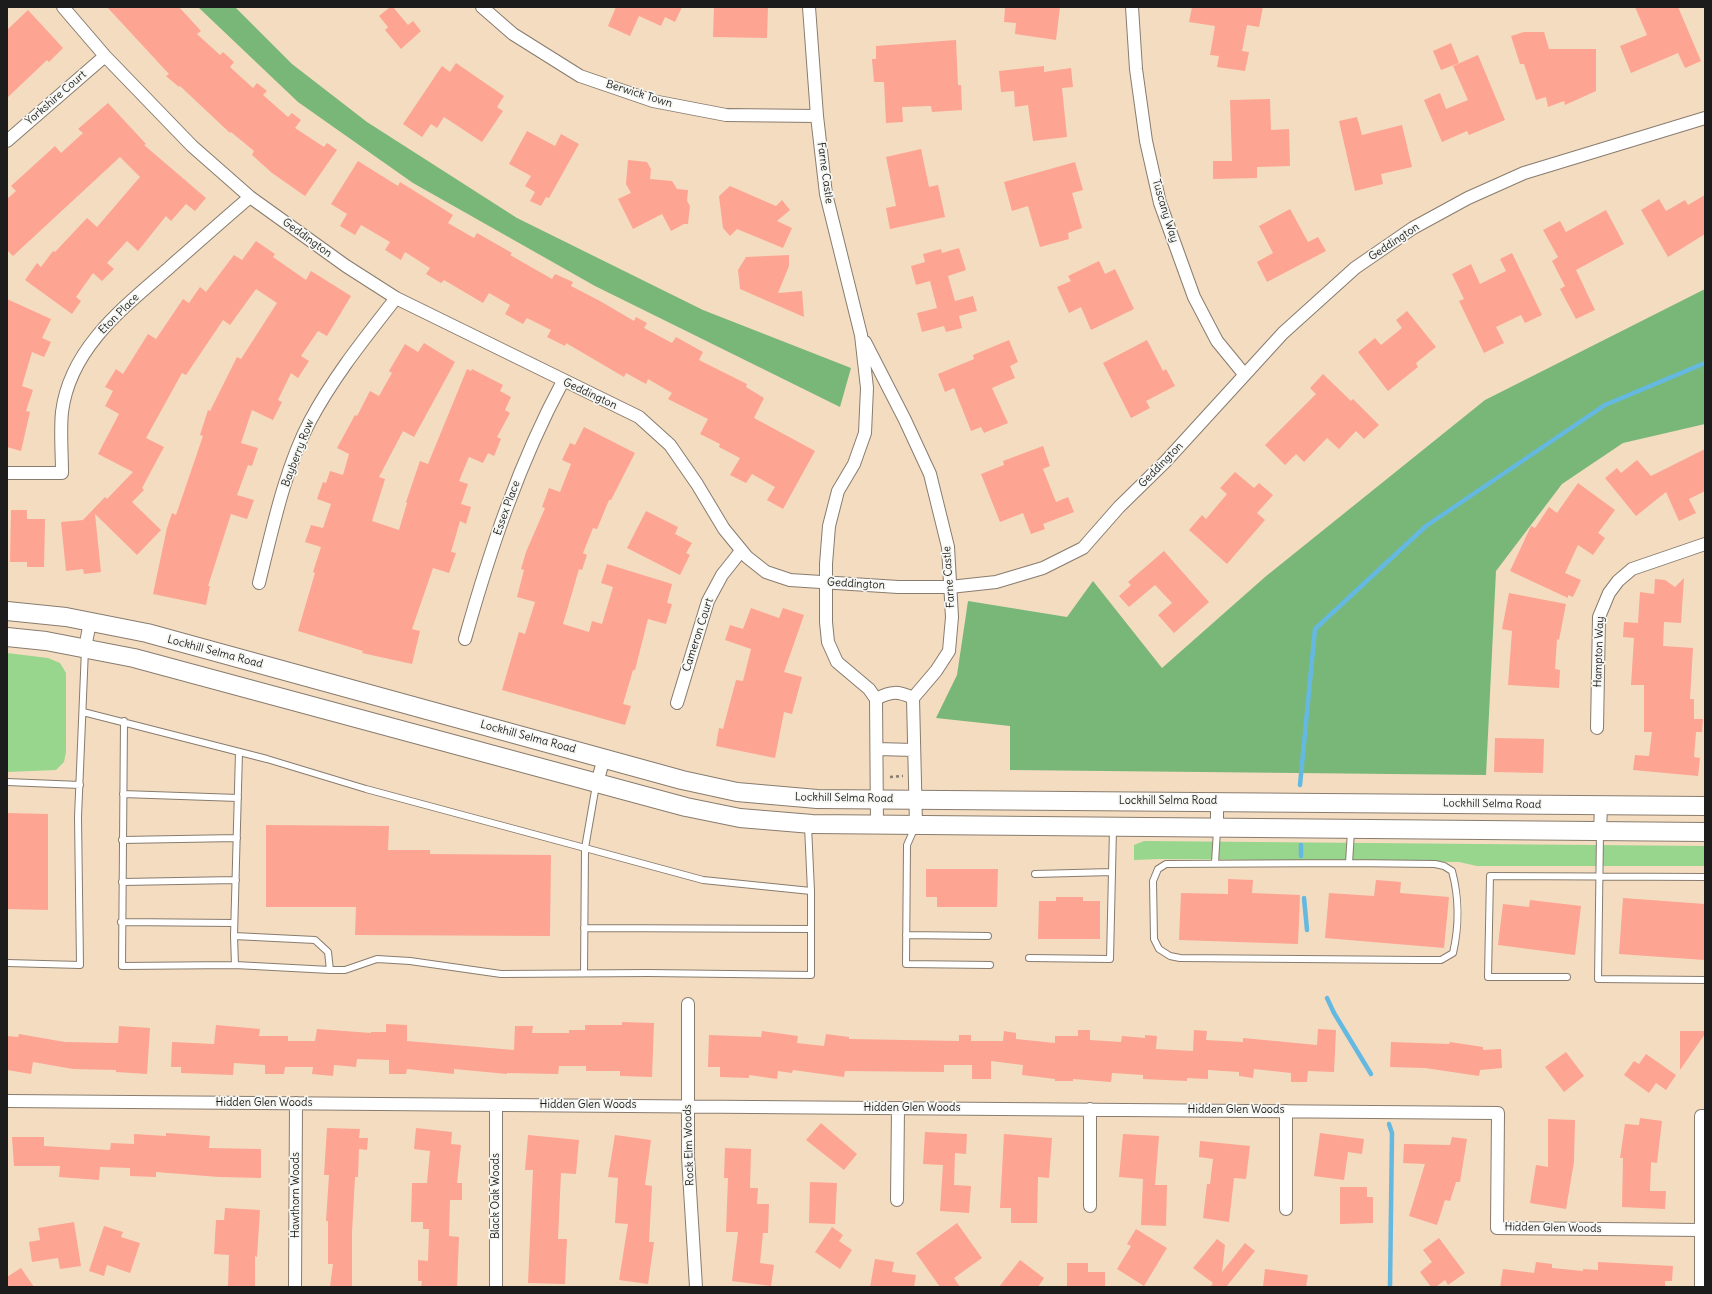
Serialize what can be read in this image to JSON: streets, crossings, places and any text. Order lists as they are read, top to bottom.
{
  "streets": {
    "main road": ["Lockhill Selma Road"],
    "street": [
      "Berwick Town",
      "Yorkshire Court",
      "Farne Castle",
      "Tuscany Way",
      "Geddington",
      "Eton Place",
      "Bayberry Row",
      "Essex Place",
      "Cameron Court",
      "Hampton Way",
      "Hidden Glen Woods",
      "Rock Elm Woods",
      "Hawthorn Woods",
      "Black Oak Woods"
    ]
  },
  "crossings": [
    ["Berwick Town", "Farne Castle"],
    ["Yorkshire Court", "Geddington"],
    ["Farne Castle", "Geddington"],
    ["Tuscany Way", "Geddington"],
    ["Geddington", "Eton Place"],
    ["Geddington", "Bayberry Row"],
    ["Geddington", "Essex Place"],
    ["Geddington", "Cameron Court"],
    ["Hidden Glen Woods", "Rock Elm Woods"],
    ["Hidden Glen Woods", "Hawthorn Woods"],
    ["Hidden Glen Woods", "Black Oak Woods"]
  ]
}
